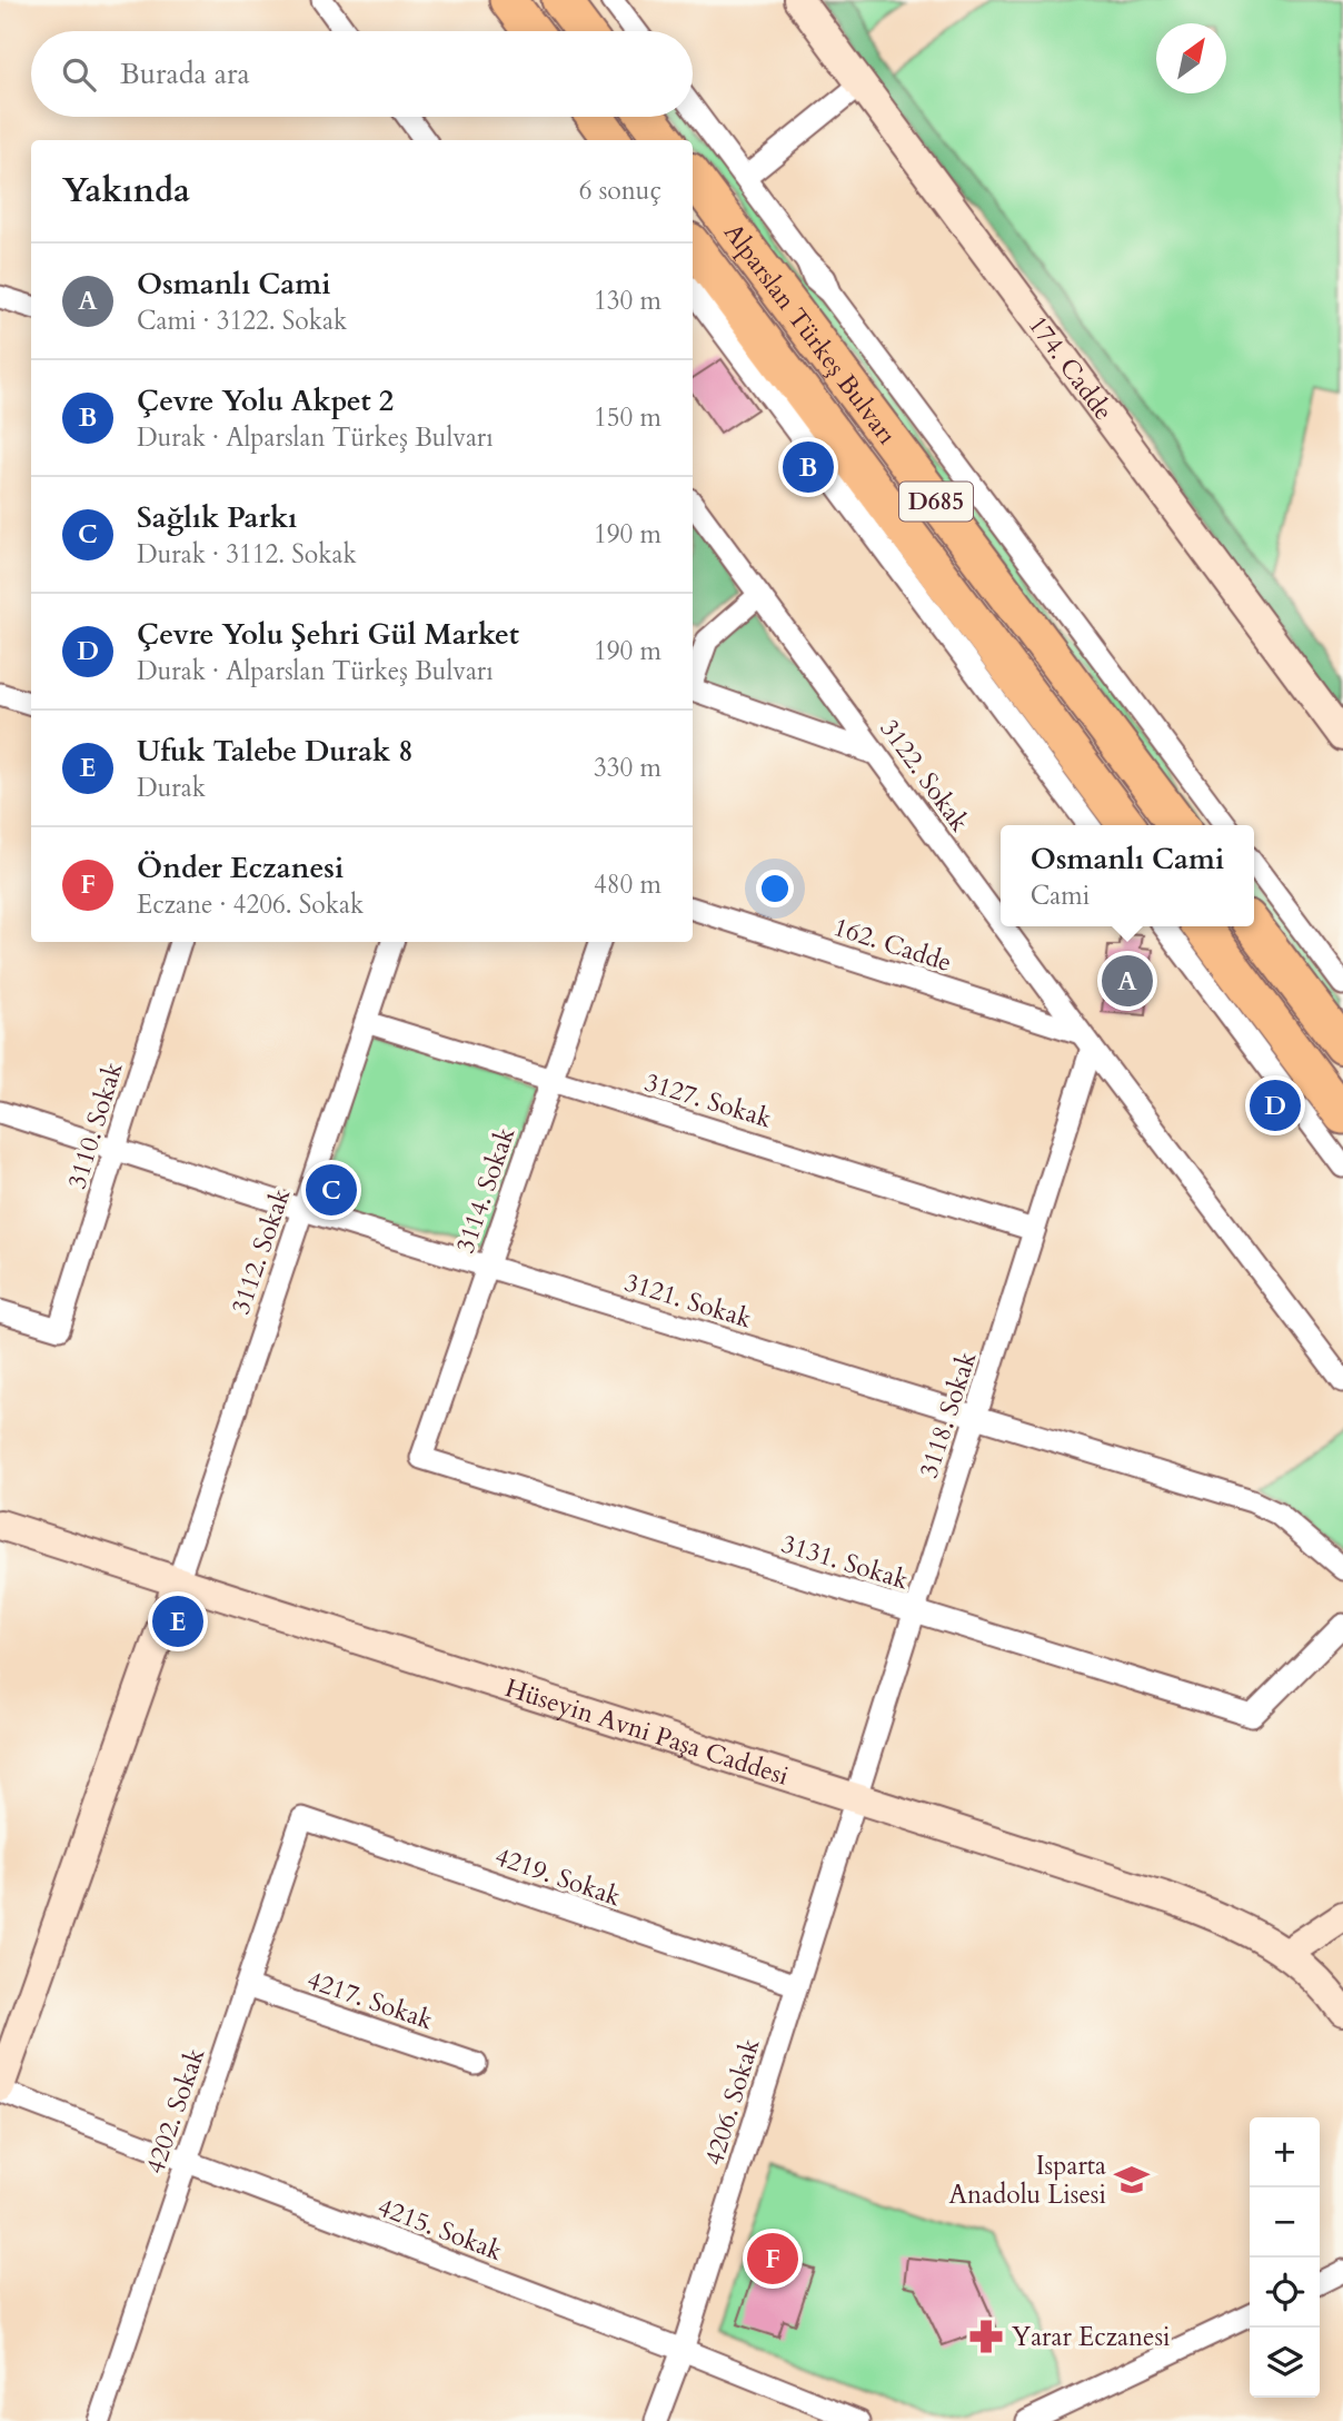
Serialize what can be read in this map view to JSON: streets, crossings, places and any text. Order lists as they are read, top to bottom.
{
  "streets": {
    "highway": ["Alparslan Türkeş Bulvarı", "D685"],
    "main road": ["174. Cadde", "Hüseyin Avni Paşa Caddesi"],
    "street": [
      "3122. Sokak",
      "162. Cadde",
      "3127. Sokak",
      "3110. Sokak",
      "3114. Sokak",
      "3112. Sokak",
      "3121. Sokak",
      "3118. Sokak",
      "3131. Sokak",
      "4219. Sokak",
      "4217. Sokak",
      "4206. Sokak",
      "4202. Sokak",
      "4215. Sokak"
    ]
  },
  "crossings": [
    ["3122. Sokak", "162. Cadde"],
    ["3122. Sokak", "3118. Sokak"],
    ["162. Cadde", "3118. Sokak"],
    ["3127. Sokak", "3114. Sokak"],
    ["3127. Sokak", "3112. Sokak"],
    ["3127. Sokak", "3118. Sokak"],
    ["3110. Sokak", "3121. Sokak"],
    ["3114. Sokak", "3121. Sokak"],
    ["3114. Sokak", "3131. Sokak"],
    ["3112. Sokak", "3121. Sokak"],
    ["3112. Sokak", "Hüseyin Avni Paşa Caddesi"],
    ["3121. Sokak", "3118. Sokak"],
    ["3118. Sokak", "3131. Sokak"],
    ["3118. Sokak", "Hüseyin Avni Paşa Caddesi"],
    ["3118. Sokak", "4206. Sokak"],
    ["Hüseyin Avni Paşa Caddesi", "4206. Sokak"],
    ["4219. Sokak", "4206. Sokak"],
    ["4219. Sokak", "4202. Sokak"],
    ["4217. Sokak", "4202. Sokak"],
    ["4206. Sokak", "4215. Sokak"],
    ["4202. Sokak", "4215. Sokak"]
  ],
  "places": {
    "school or university": ["Isparta Anadolu Lisesi"],
    "pharmacy": ["Yarar Eczanesi"]
  },
  "north": "top right",
  "page": {
    "search": "Burada ara",
    "heading": ["Yakında", "6 sonuç"],
    "list": [
      {
        "mark": "A",
        "name": "Osmanlı Cami",
        "note": "Cami · 3122. Sokak",
        "value": "130 m"
      },
      {
        "mark": "B",
        "name": "Çevre Yolu Akpet 2",
        "note": "Durak · Alparslan Türkeş Bulvarı",
        "value": "150 m"
      },
      {
        "mark": "C",
        "name": "Sağlık Parkı",
        "note": "Durak · 3112. Sokak",
        "value": "190 m"
      },
      {
        "mark": "D",
        "name": "Çevre Yolu Şehri Gül Market",
        "note": "Durak · Alparslan Türkeş Bulvarı",
        "value": "190 m"
      },
      {
        "mark": "E",
        "name": "Ufuk Talebe Durak 8",
        "note": "Durak",
        "value": "330 m"
      },
      {
        "mark": "F",
        "name": "Önder Eczanesi",
        "note": "Eczane · 4206. Sokak",
        "value": "480 m"
      }
    ],
    "pins": [
      "B",
      "A",
      "D",
      "C",
      "E",
      "F"
    ],
    "popup": ["Osmanlı Cami", "Cami"],
    "map_buttons": ["+", "−"]
  }
}
